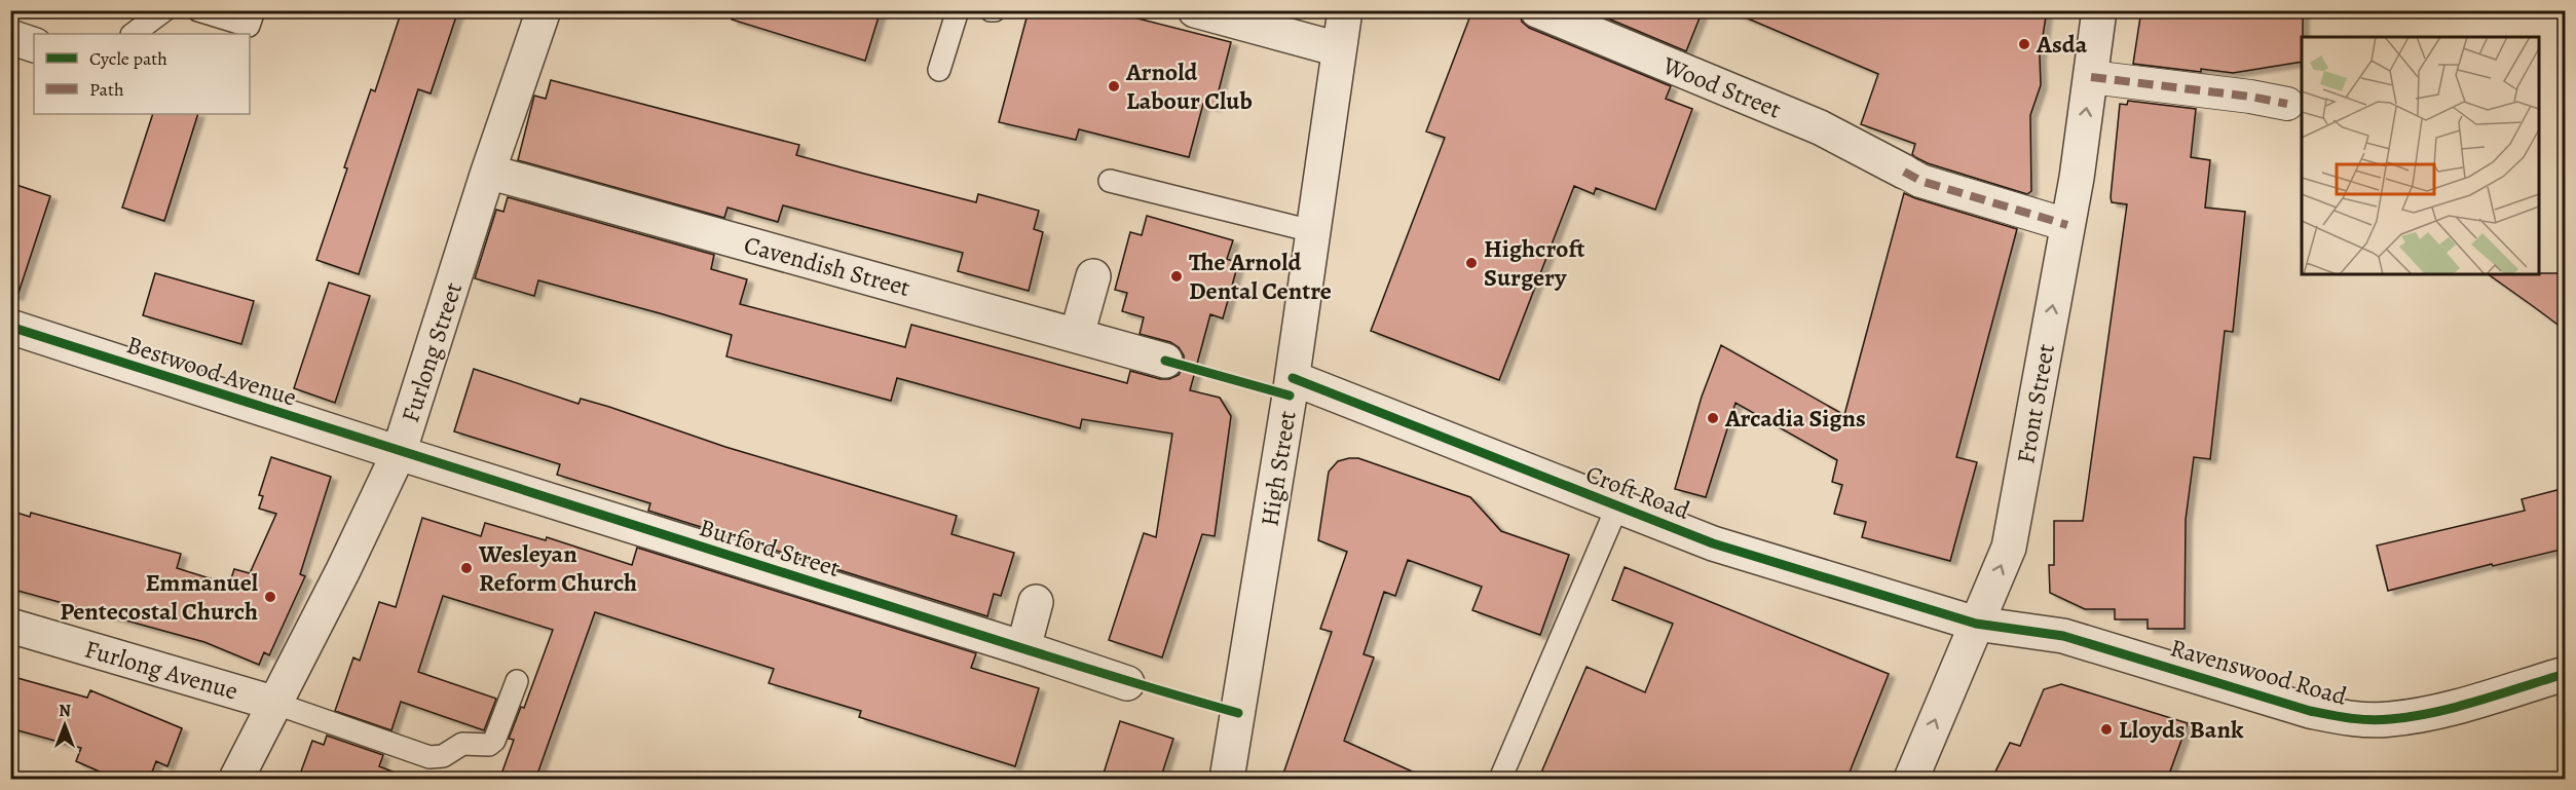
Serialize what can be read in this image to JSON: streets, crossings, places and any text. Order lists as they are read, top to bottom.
{
  "streets": {
    "street": [
      "Wood Street",
      "Cavendish Street",
      "Furlong Street",
      "Bestwood Avenue",
      "Front Street",
      "High Street",
      "Croft Road",
      "Burford Street",
      "Furlong Avenue",
      "Ravenswood Road"
    ]
  },
  "crossings": [
    ["Cavendish Street", "Furlong Street"],
    ["Furlong Street", "Bestwood Avenue"],
    ["Furlong Street", "Burford Street"],
    ["Furlong Street", "Furlong Avenue"],
    ["Bestwood Avenue", "Burford Street"],
    ["Front Street", "Croft Road"],
    ["Front Street", "Ravenswood Road"],
    ["High Street", "Croft Road"],
    ["Croft Road", "Ravenswood Road"]
  ],
  "one_way": ["Front Street"],
  "places": [
    "Asda",
    "Arnold Labour Club",
    "Highcroft Surgery",
    "The Arnold Dental Centre",
    "Arcadia Signs",
    "Wesleyan Reform Church",
    "Emmanuel Pentecostal Church",
    "Lloyds Bank"
  ],
  "legend": ["Cycle path", "Path"],
  "north": "top"
}
